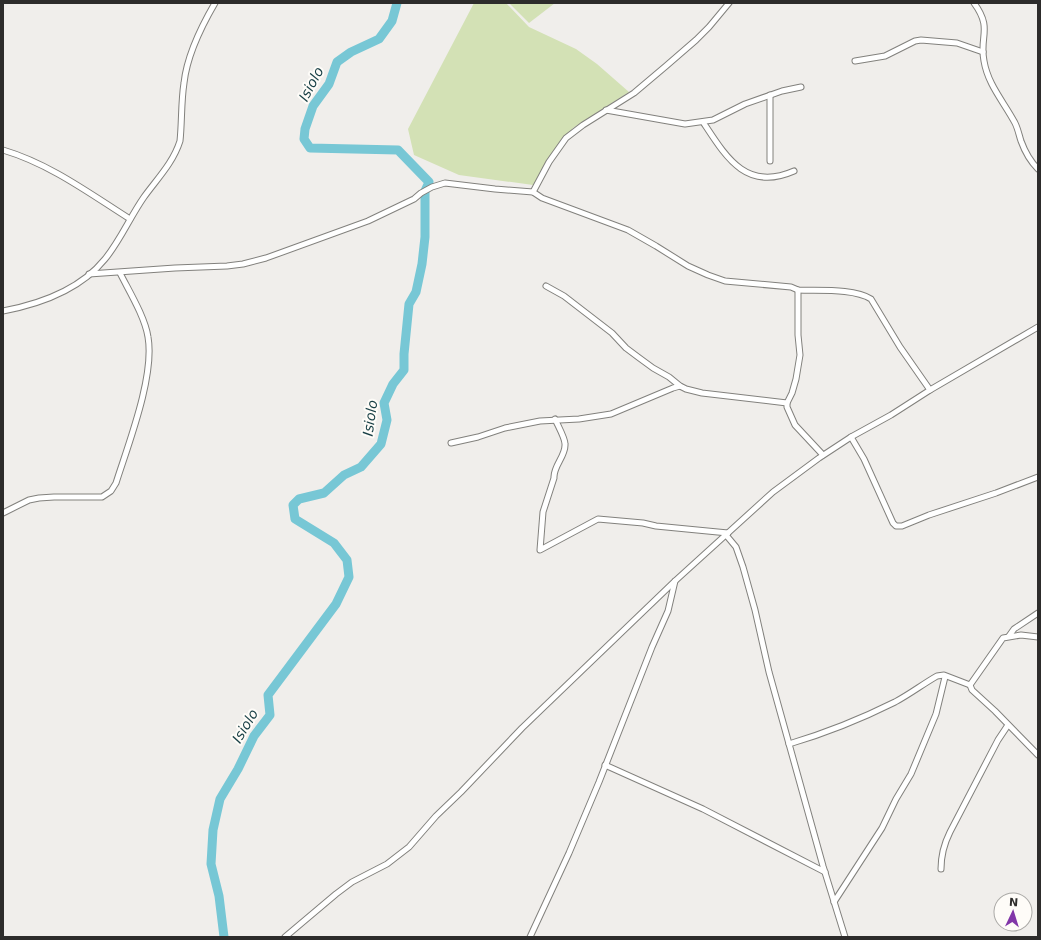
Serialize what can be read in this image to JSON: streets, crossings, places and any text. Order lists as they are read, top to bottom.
{
  "water": ["Isiolo"],
  "north": "top"
}
